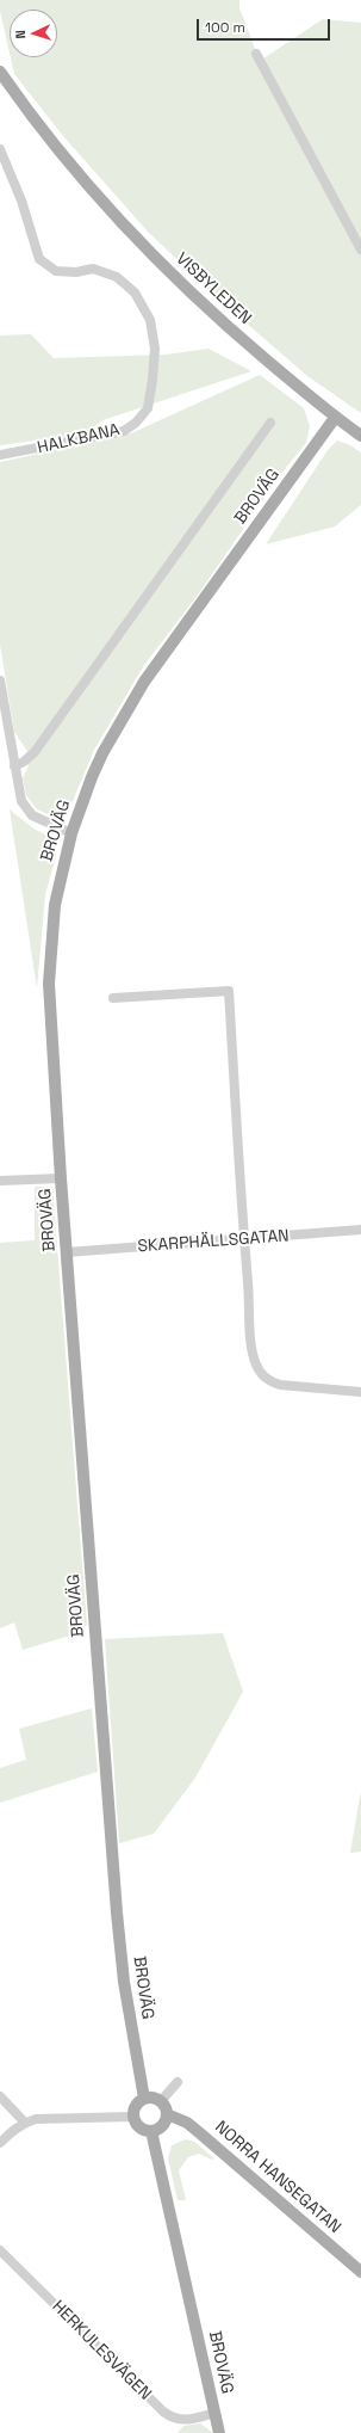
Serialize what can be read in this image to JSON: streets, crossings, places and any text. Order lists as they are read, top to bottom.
{
  "streets": {
    "main road": ["VISBYLEDEN", "BROVÄG", "NORRA HANSEGATAN"],
    "street": ["HALKBANA", "SKARPHÄLLSGATAN", "HERKULESVÄGEN"]
  },
  "crossings": [
    ["VISBYLEDEN", "BROVÄG"],
    ["BROVÄG", "SKARPHÄLLSGATAN"],
    ["BROVÄG", "NORRA HANSEGATAN"],
    ["BROVÄG", "HERKULESVÄGEN"]
  ],
  "scale_bar": "100 m",
  "north": "left"
}
